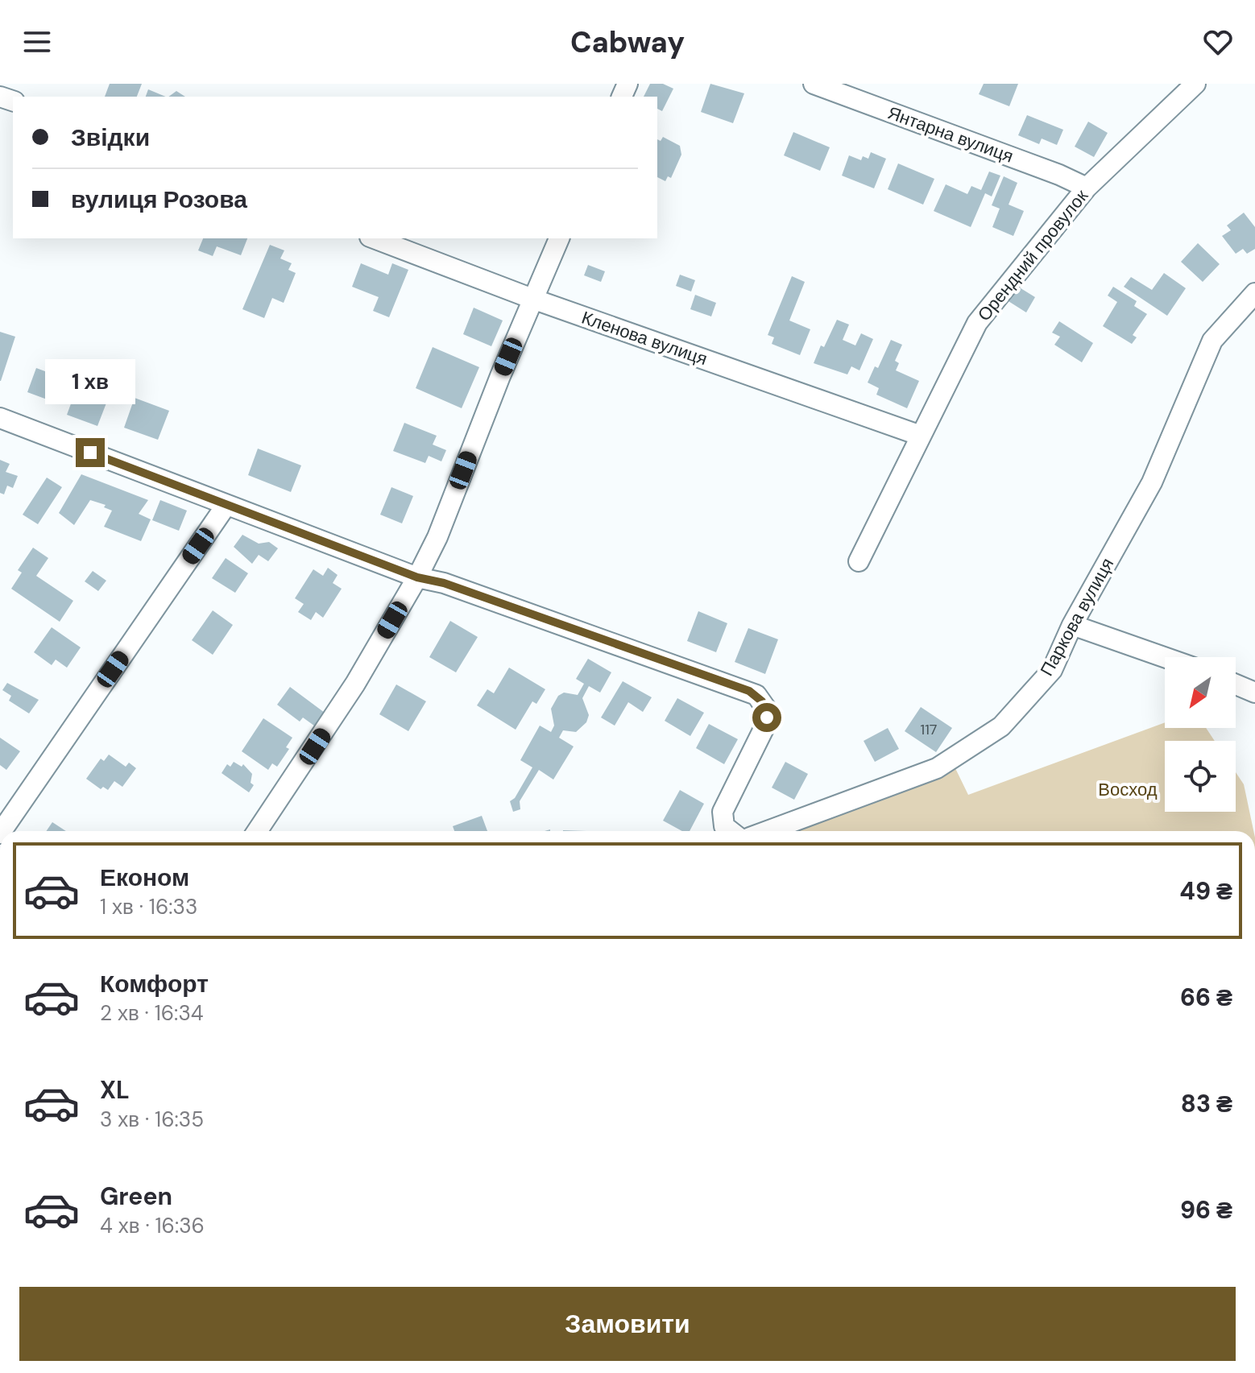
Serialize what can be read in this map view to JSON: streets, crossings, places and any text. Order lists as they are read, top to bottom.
{
  "streets": {
    "street": [
      "Янтарна вулиця",
      "Орендний провулок",
      "Кленова вулиця",
      "Паркова вулиця"
    ]
  },
  "crossings": [
    ["Янтарна вулиця", "Орендний провулок"],
    ["Орендний провулок", "Кленова вулиця"]
  ],
  "parks": ["Восход"],
  "house_numbers": ["117"],
  "north": "bottom left",
  "page": {
    "header": "Cabway",
    "banner": ["Звідки", "вулиця Розова"],
    "bubble": "1 хв",
    "list": [
      {
        "name": "Економ",
        "note": "1 хв · 16:33",
        "value": "49 ₴"
      },
      {
        "name": "Комфорт",
        "note": "2 хв · 16:34",
        "value": "66 ₴"
      },
      {
        "name": "XL",
        "note": "3 хв · 16:35",
        "value": "83 ₴"
      },
      {
        "name": "Green",
        "note": "4 хв · 16:36",
        "value": "96 ₴"
      }
    ],
    "buttons": "Замовити"
  }
}
